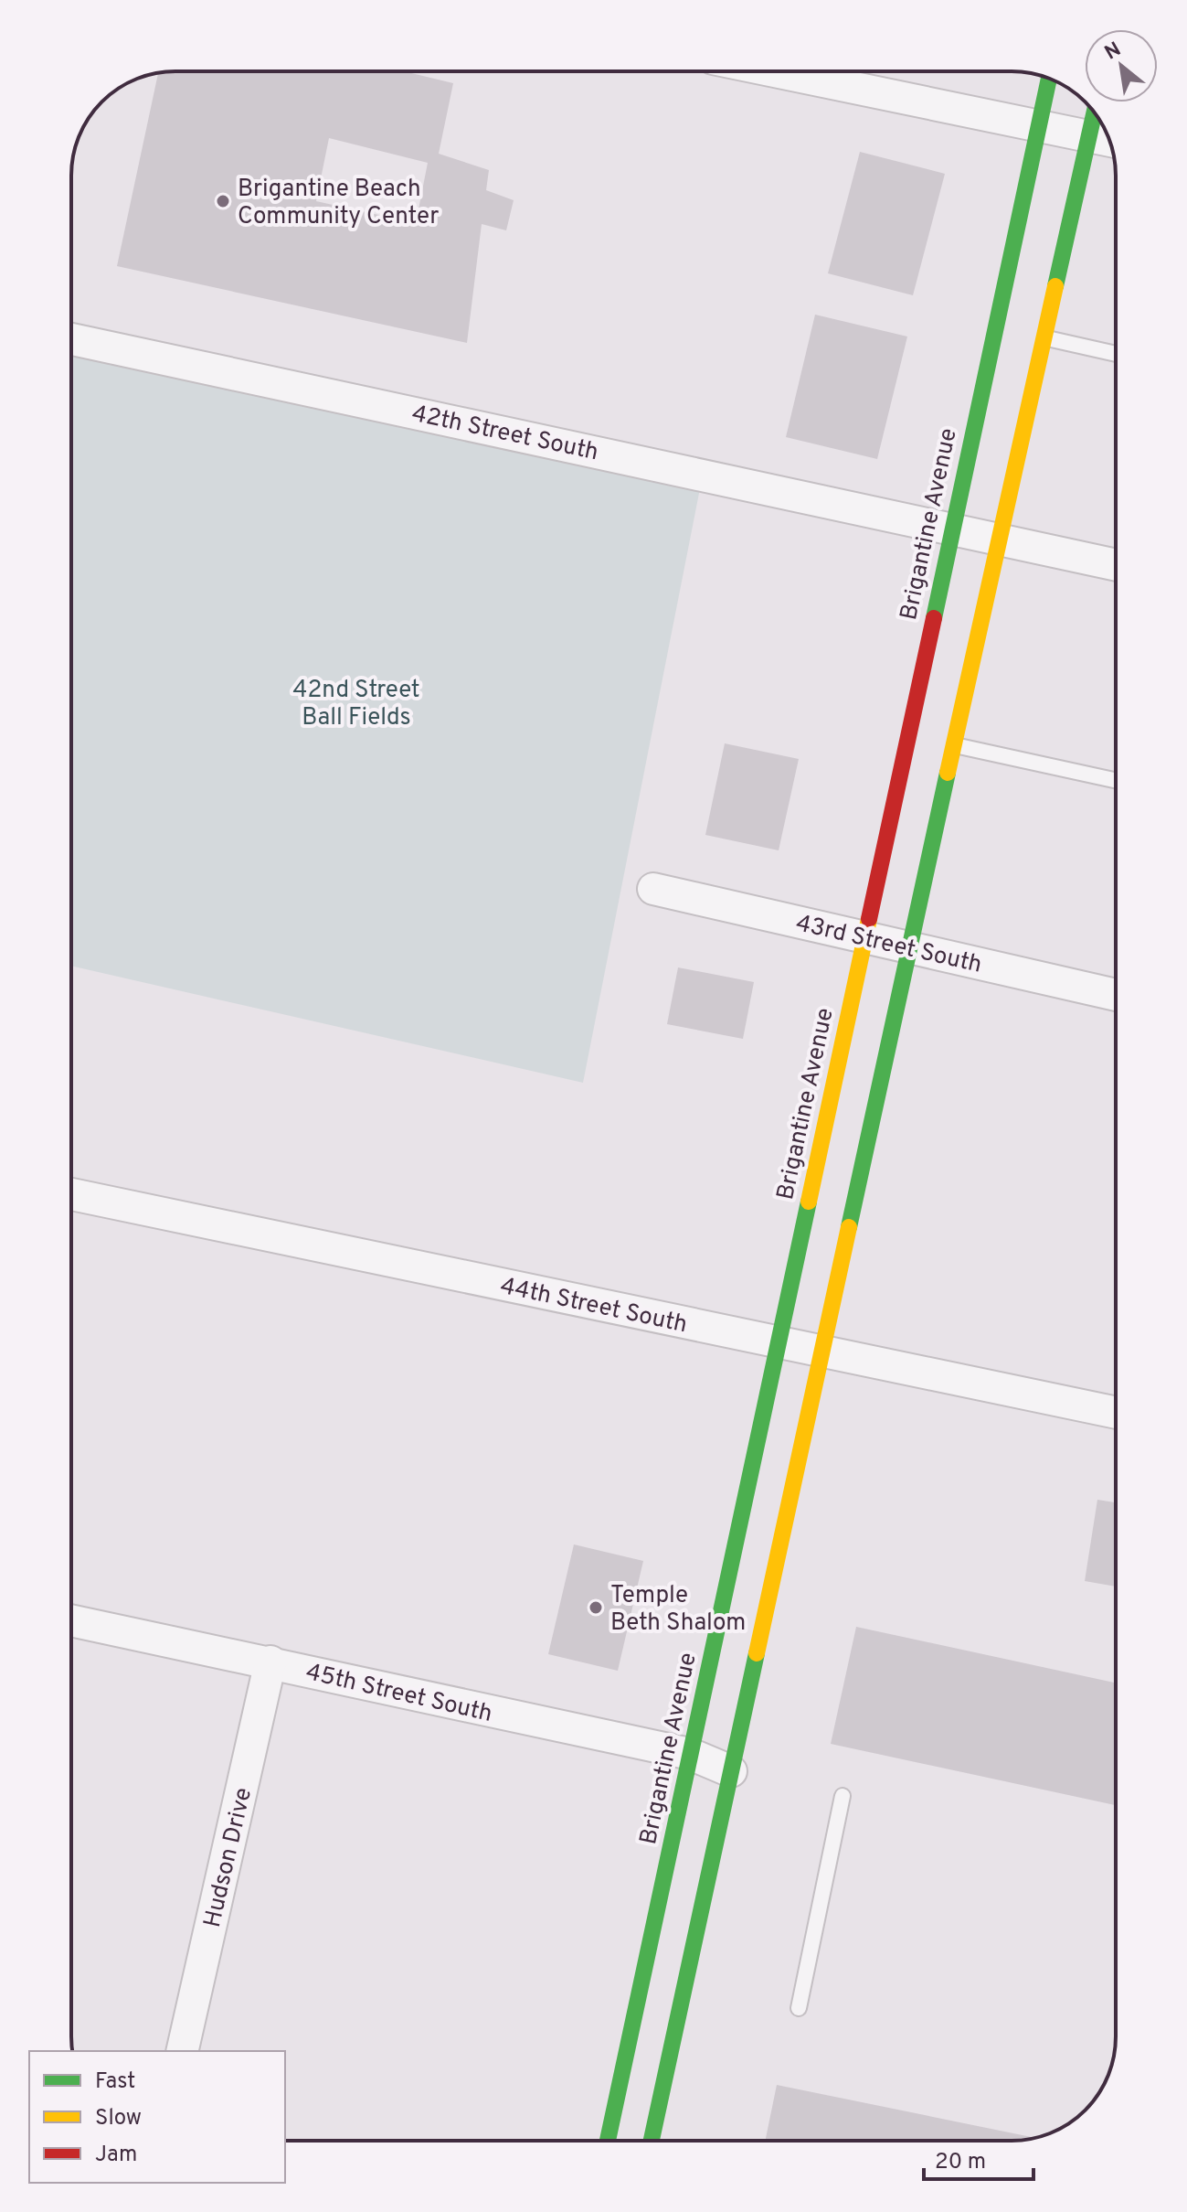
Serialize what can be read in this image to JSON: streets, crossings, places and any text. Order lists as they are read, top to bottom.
{
  "streets": {
    "main road": ["Brigantine Avenue"],
    "street": [
      "42th Street South",
      "43rd Street South",
      "44th Street South",
      "45th Street South",
      "Hudson Drive"
    ]
  },
  "crossings": [
    ["42th Street South", "Brigantine Avenue"],
    ["Brigantine Avenue", "43rd Street South"],
    ["Brigantine Avenue", "44th Street South"],
    ["Brigantine Avenue", "45th Street South"],
    ["45th Street South", "Hudson Drive"]
  ],
  "parks": ["42nd Street Ball Fields"],
  "places": ["Brigantine Beach Community Center", "Temple Beth Shalom"],
  "legend": ["Fast", "Slow", "Jam"],
  "scale_bar": "20 m",
  "north": "top left"
}
